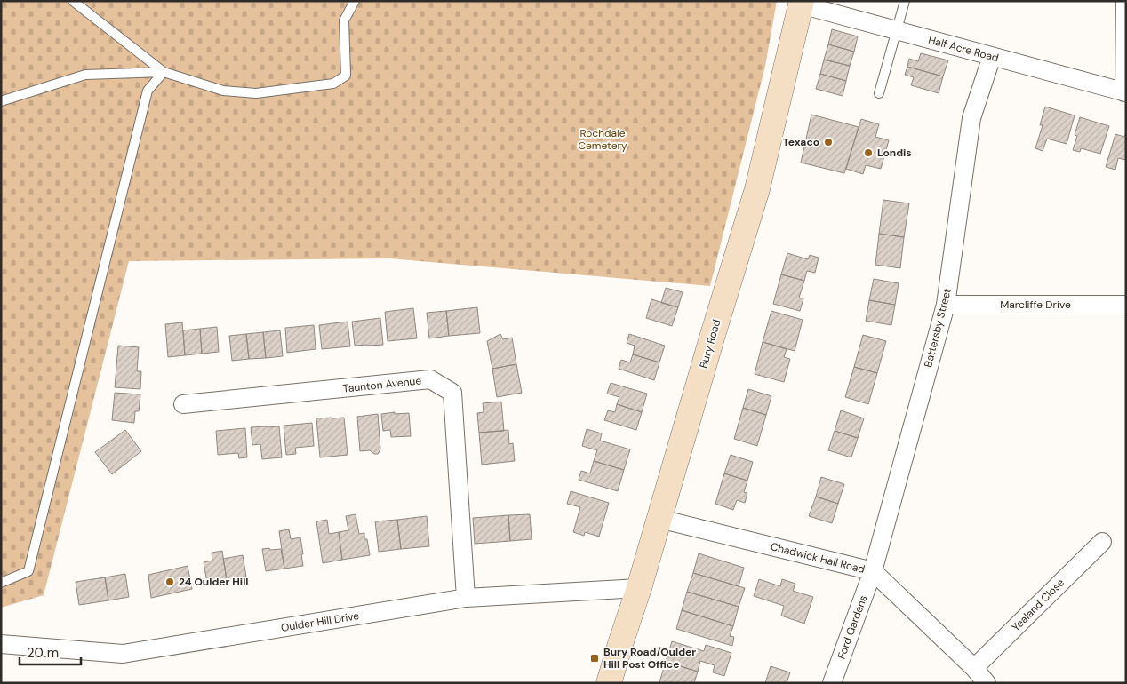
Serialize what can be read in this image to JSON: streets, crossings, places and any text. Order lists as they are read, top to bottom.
{
  "streets": {
    "main road": ["Bury Road"],
    "street": [
      "Half Acre Road",
      "Marcliffe Drive",
      "Battersby Street",
      "Taunton Avenue",
      "Chadwick Hall Road",
      "Yealand Close",
      "Oulder Hill Drive",
      "Ford Gardens"
    ]
  },
  "crossings": [
    ["Half Acre Road", "Battersby Street"],
    ["Half Acre Road", "Bury Road"],
    ["Marcliffe Drive", "Battersby Street"],
    ["Battersby Street", "Chadwick Hall Road"],
    ["Battersby Street", "Ford Gardens"],
    ["Bury Road", "Chadwick Hall Road"],
    ["Bury Road", "Oulder Hill Drive"],
    ["Taunton Avenue", "Oulder Hill Drive"],
    ["Chadwick Hall Road", "Yealand Close"],
    ["Chadwick Hall Road", "Ford Gardens"]
  ],
  "parks": ["Rochdale Cemetery"],
  "places": {
    "other": ["Texaco", "Londis", "24 Oulder Hill"],
    "transit": ["Bury Road/Oulder Hill Post Office"]
  },
  "scale_bar": "20 m"
}
